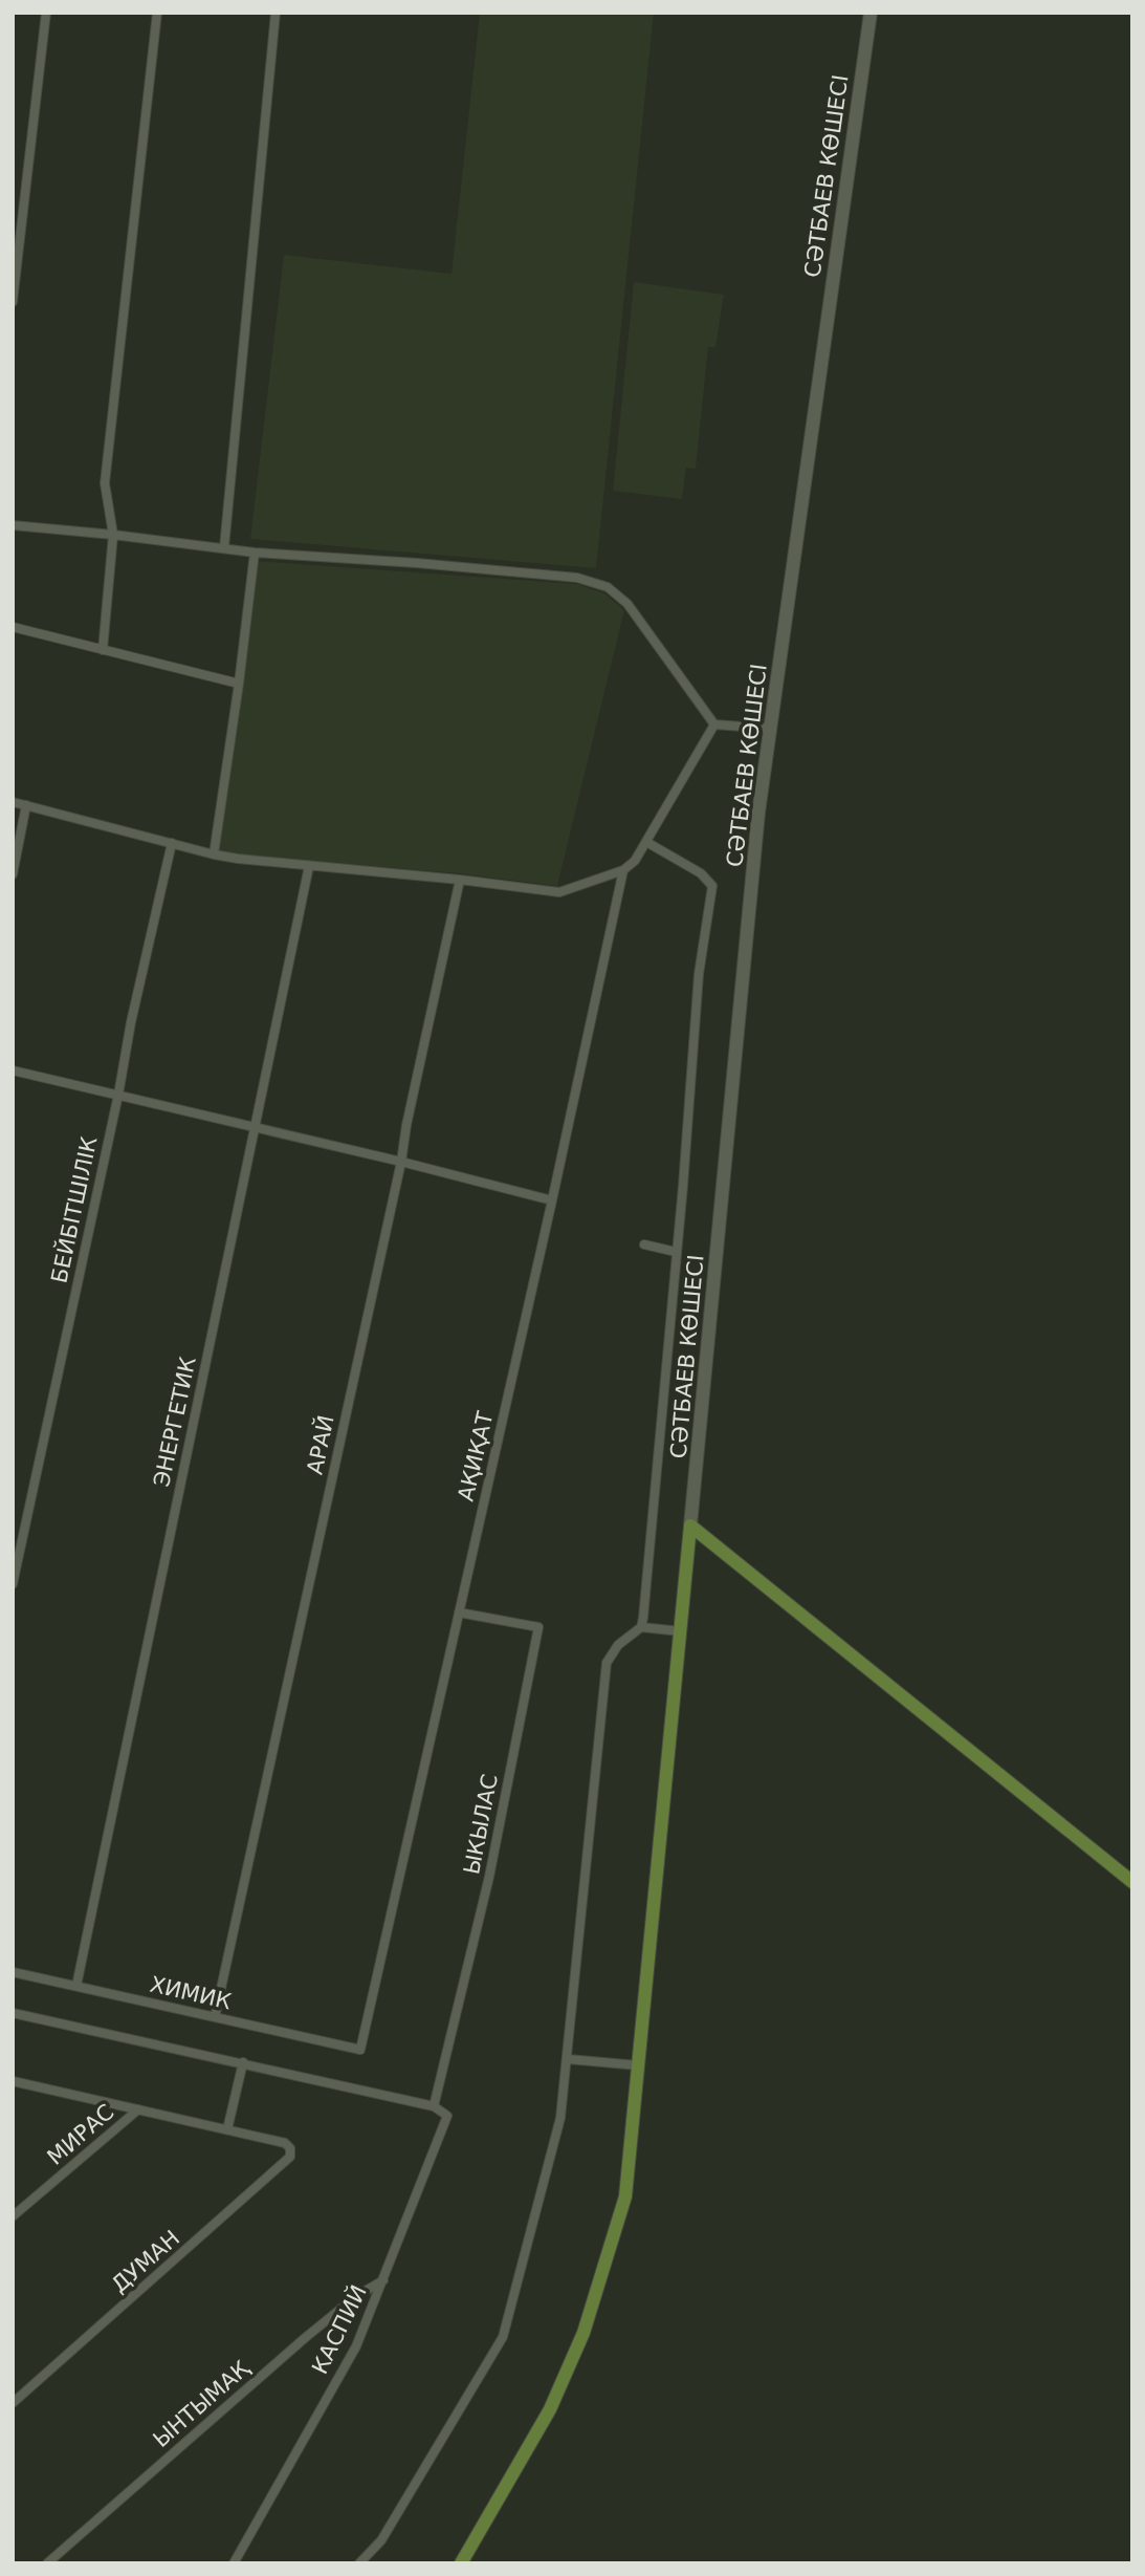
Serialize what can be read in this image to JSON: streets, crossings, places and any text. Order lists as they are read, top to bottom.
{
  "streets": {
    "main road": ["СӘТБАЕВ КӨШЕСІ"],
    "street": [
      "БЕЙБІТШІЛІК",
      "ЭНЕРГЕТИК",
      "АРАЙ",
      "АҚИҚАТ",
      "ЫКЫЛАС",
      "ХИМИК",
      "МИРАС",
      "ДУМАН",
      "КАСПИЙ",
      "ЫНТЫМАҚ"
    ]
  },
  "crossings": [
    ["ЭНЕРГЕТИК", "ХИМИК"],
    ["АРАЙ", "ХИМИК"],
    ["АҚИҚАТ", "ЫКЫЛАС"],
    ["АҚИҚАТ", "ХИМИК"],
    ["ЫКЫЛАС", "КАСПИЙ"],
    ["КАСПИЙ", "ЫНТЫМАҚ"]
  ]
}
